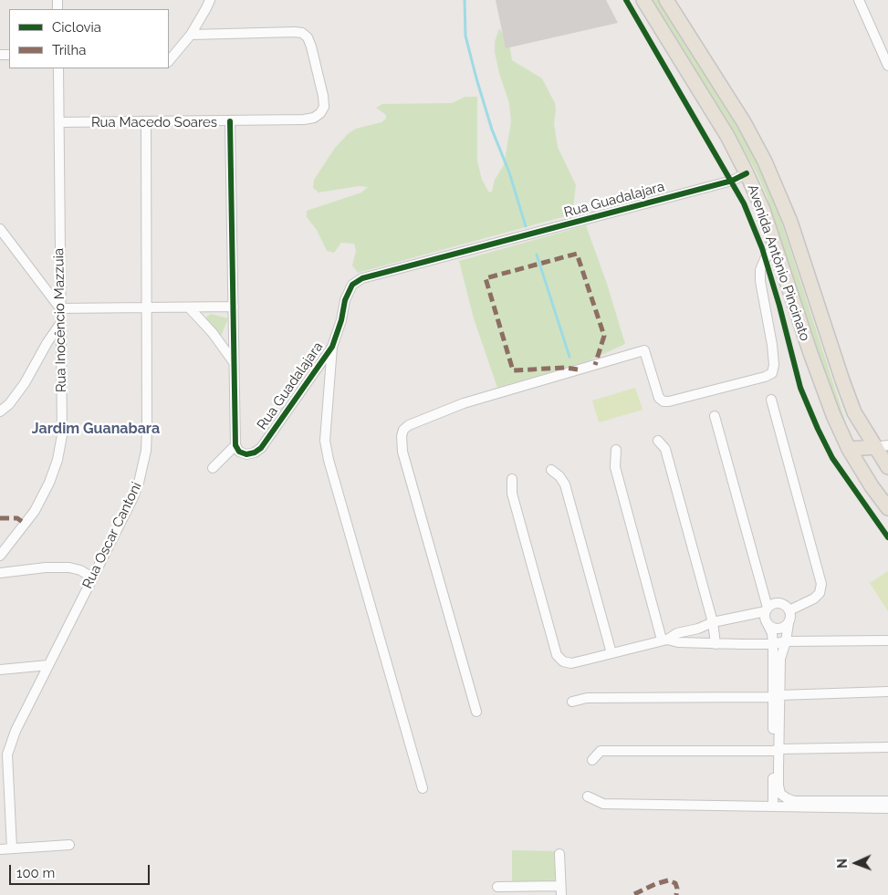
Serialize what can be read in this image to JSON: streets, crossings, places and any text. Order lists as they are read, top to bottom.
{
  "streets": {
    "main road": ["Avenida Antônio Pincinato"],
    "street": [
      "Rua Macedo Soares",
      "Rua Guadalajara",
      "Rua Inocêncio Mazzuia",
      "Rua Oscar Cantoni"
    ]
  },
  "crossings": [
    ["Rua Macedo Soares", "Rua Guadalajara"],
    ["Rua Macedo Soares", "Rua Inocêncio Mazzuia"],
    ["Rua Macedo Soares", "Rua Oscar Cantoni"],
    ["Rua Guadalajara", "Avenida Antônio Pincinato"]
  ],
  "districts": ["Jardim Guanabara"],
  "legend": ["Ciclovia", "Trilha"],
  "scale_bar": "100 m",
  "north": "left"
}
